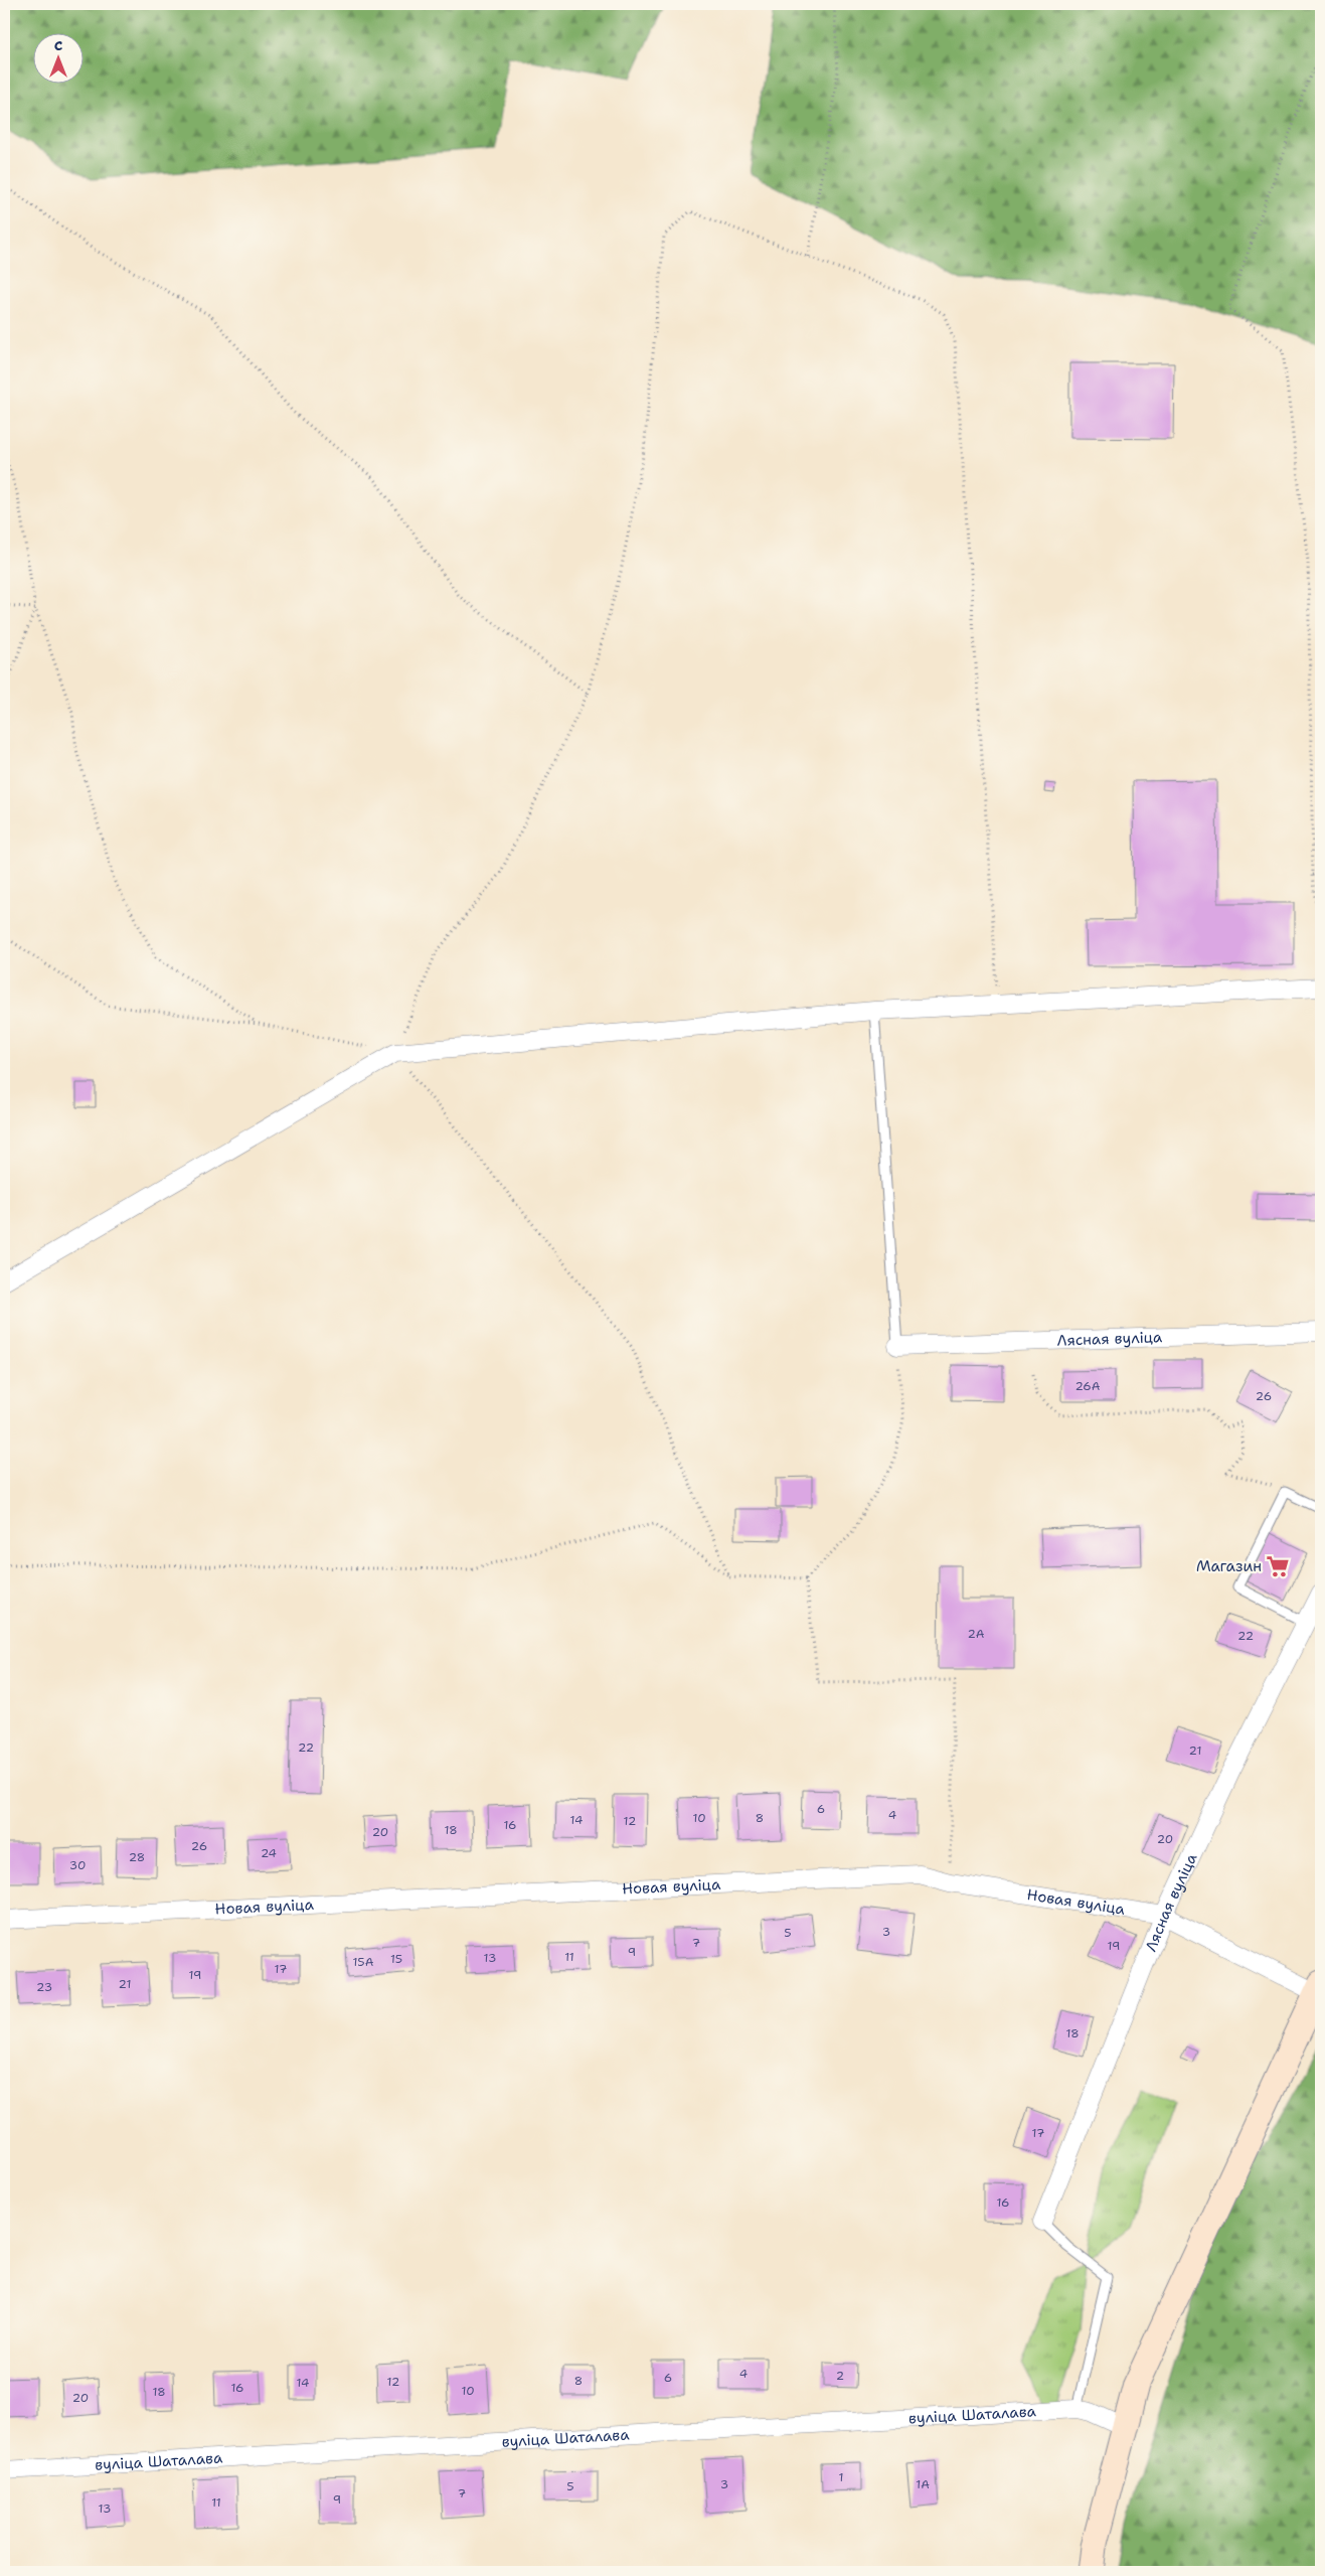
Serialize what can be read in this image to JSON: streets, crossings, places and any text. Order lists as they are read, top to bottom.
{
  "streets": {
    "street": ["Лясная вуліца", "Новая вуліца", "вуліца Шаталава"]
  },
  "crossings": [
    ["Лясная вуліца", "Новая вуліца"]
  ],
  "places": {
    "supermarket": ["Магазин"]
  },
  "house_numbers": [
    "26А",
    "26",
    "2А",
    "22",
    "22",
    "21",
    "6",
    "4",
    "10",
    "8",
    "14",
    "12",
    "16",
    "18",
    "20",
    "20",
    "26",
    "24",
    "28",
    "30",
    "3",
    "5",
    "7",
    "19",
    "9",
    "11",
    "13",
    "15",
    "15А",
    "17",
    "19",
    "21",
    "23",
    "18",
    "17",
    "16",
    "4",
    "2",
    "6",
    "8",
    "12",
    "14",
    "16",
    "10",
    "18",
    "20",
    "1",
    "3",
    "1А",
    "5",
    "7",
    "9",
    "11",
    "13"
  ],
  "north": "top"
}
